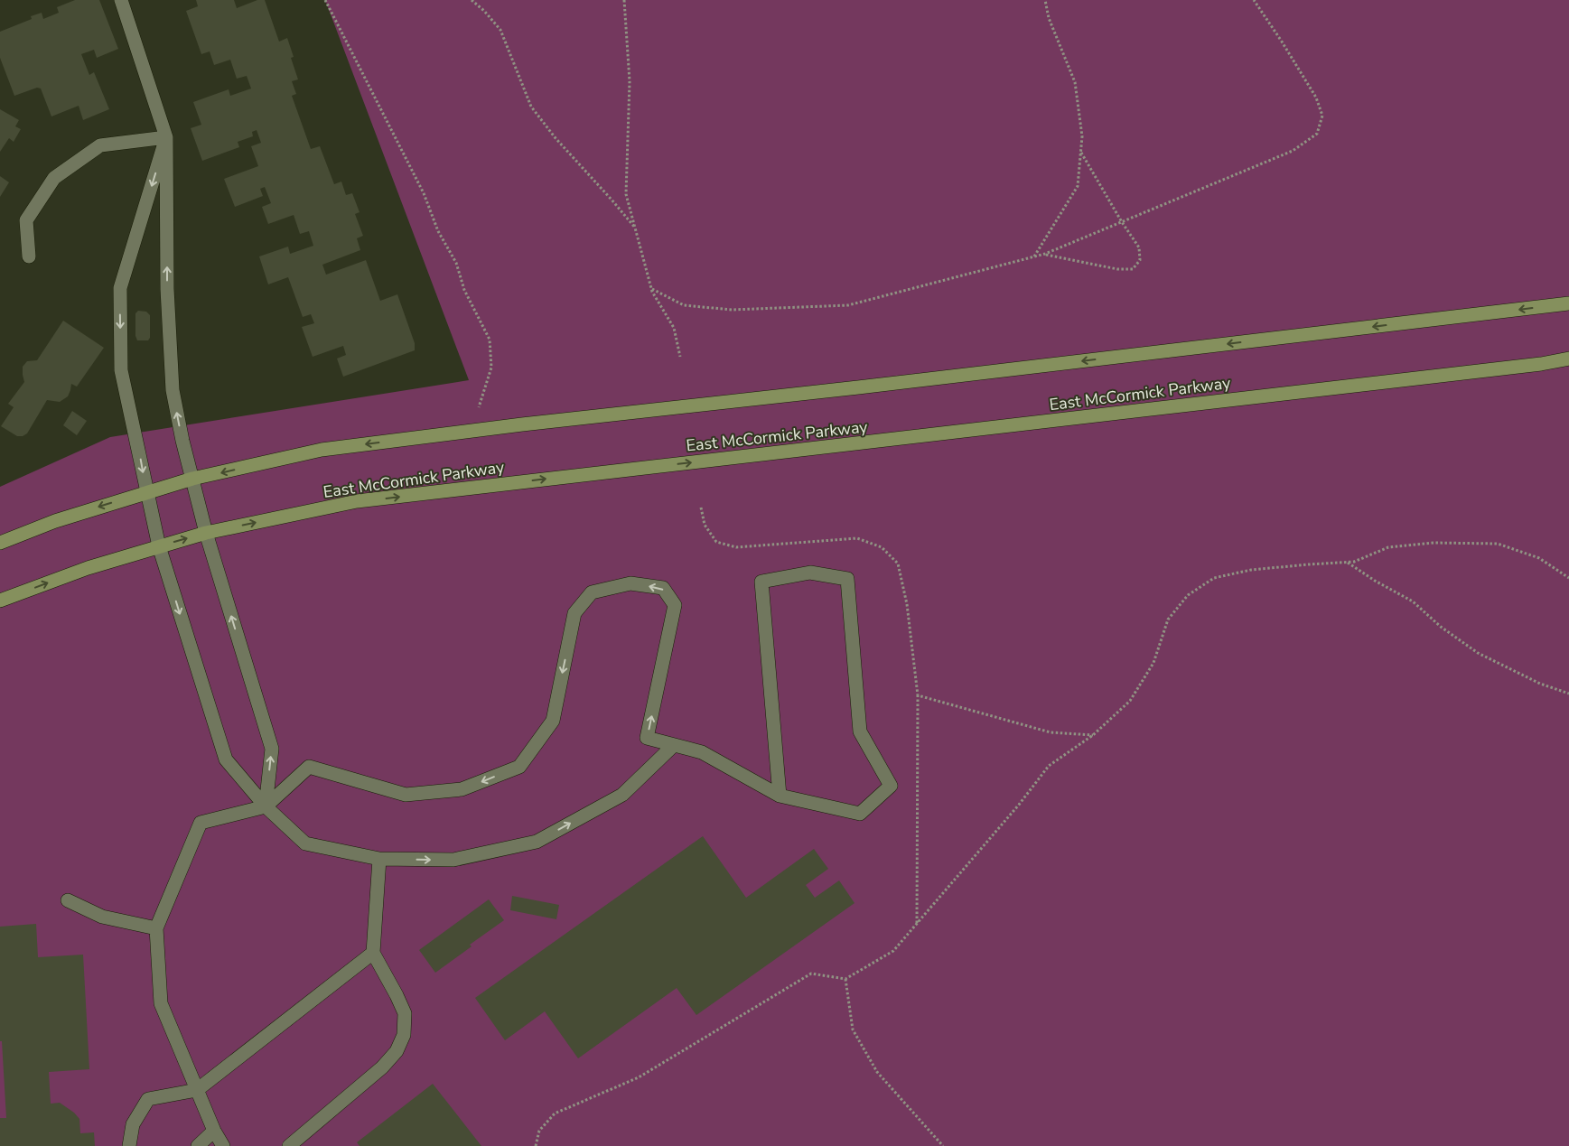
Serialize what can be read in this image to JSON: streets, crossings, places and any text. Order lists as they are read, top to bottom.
{
  "streets": {
    "main road": ["East McCormick Parkway"]
  }
}
